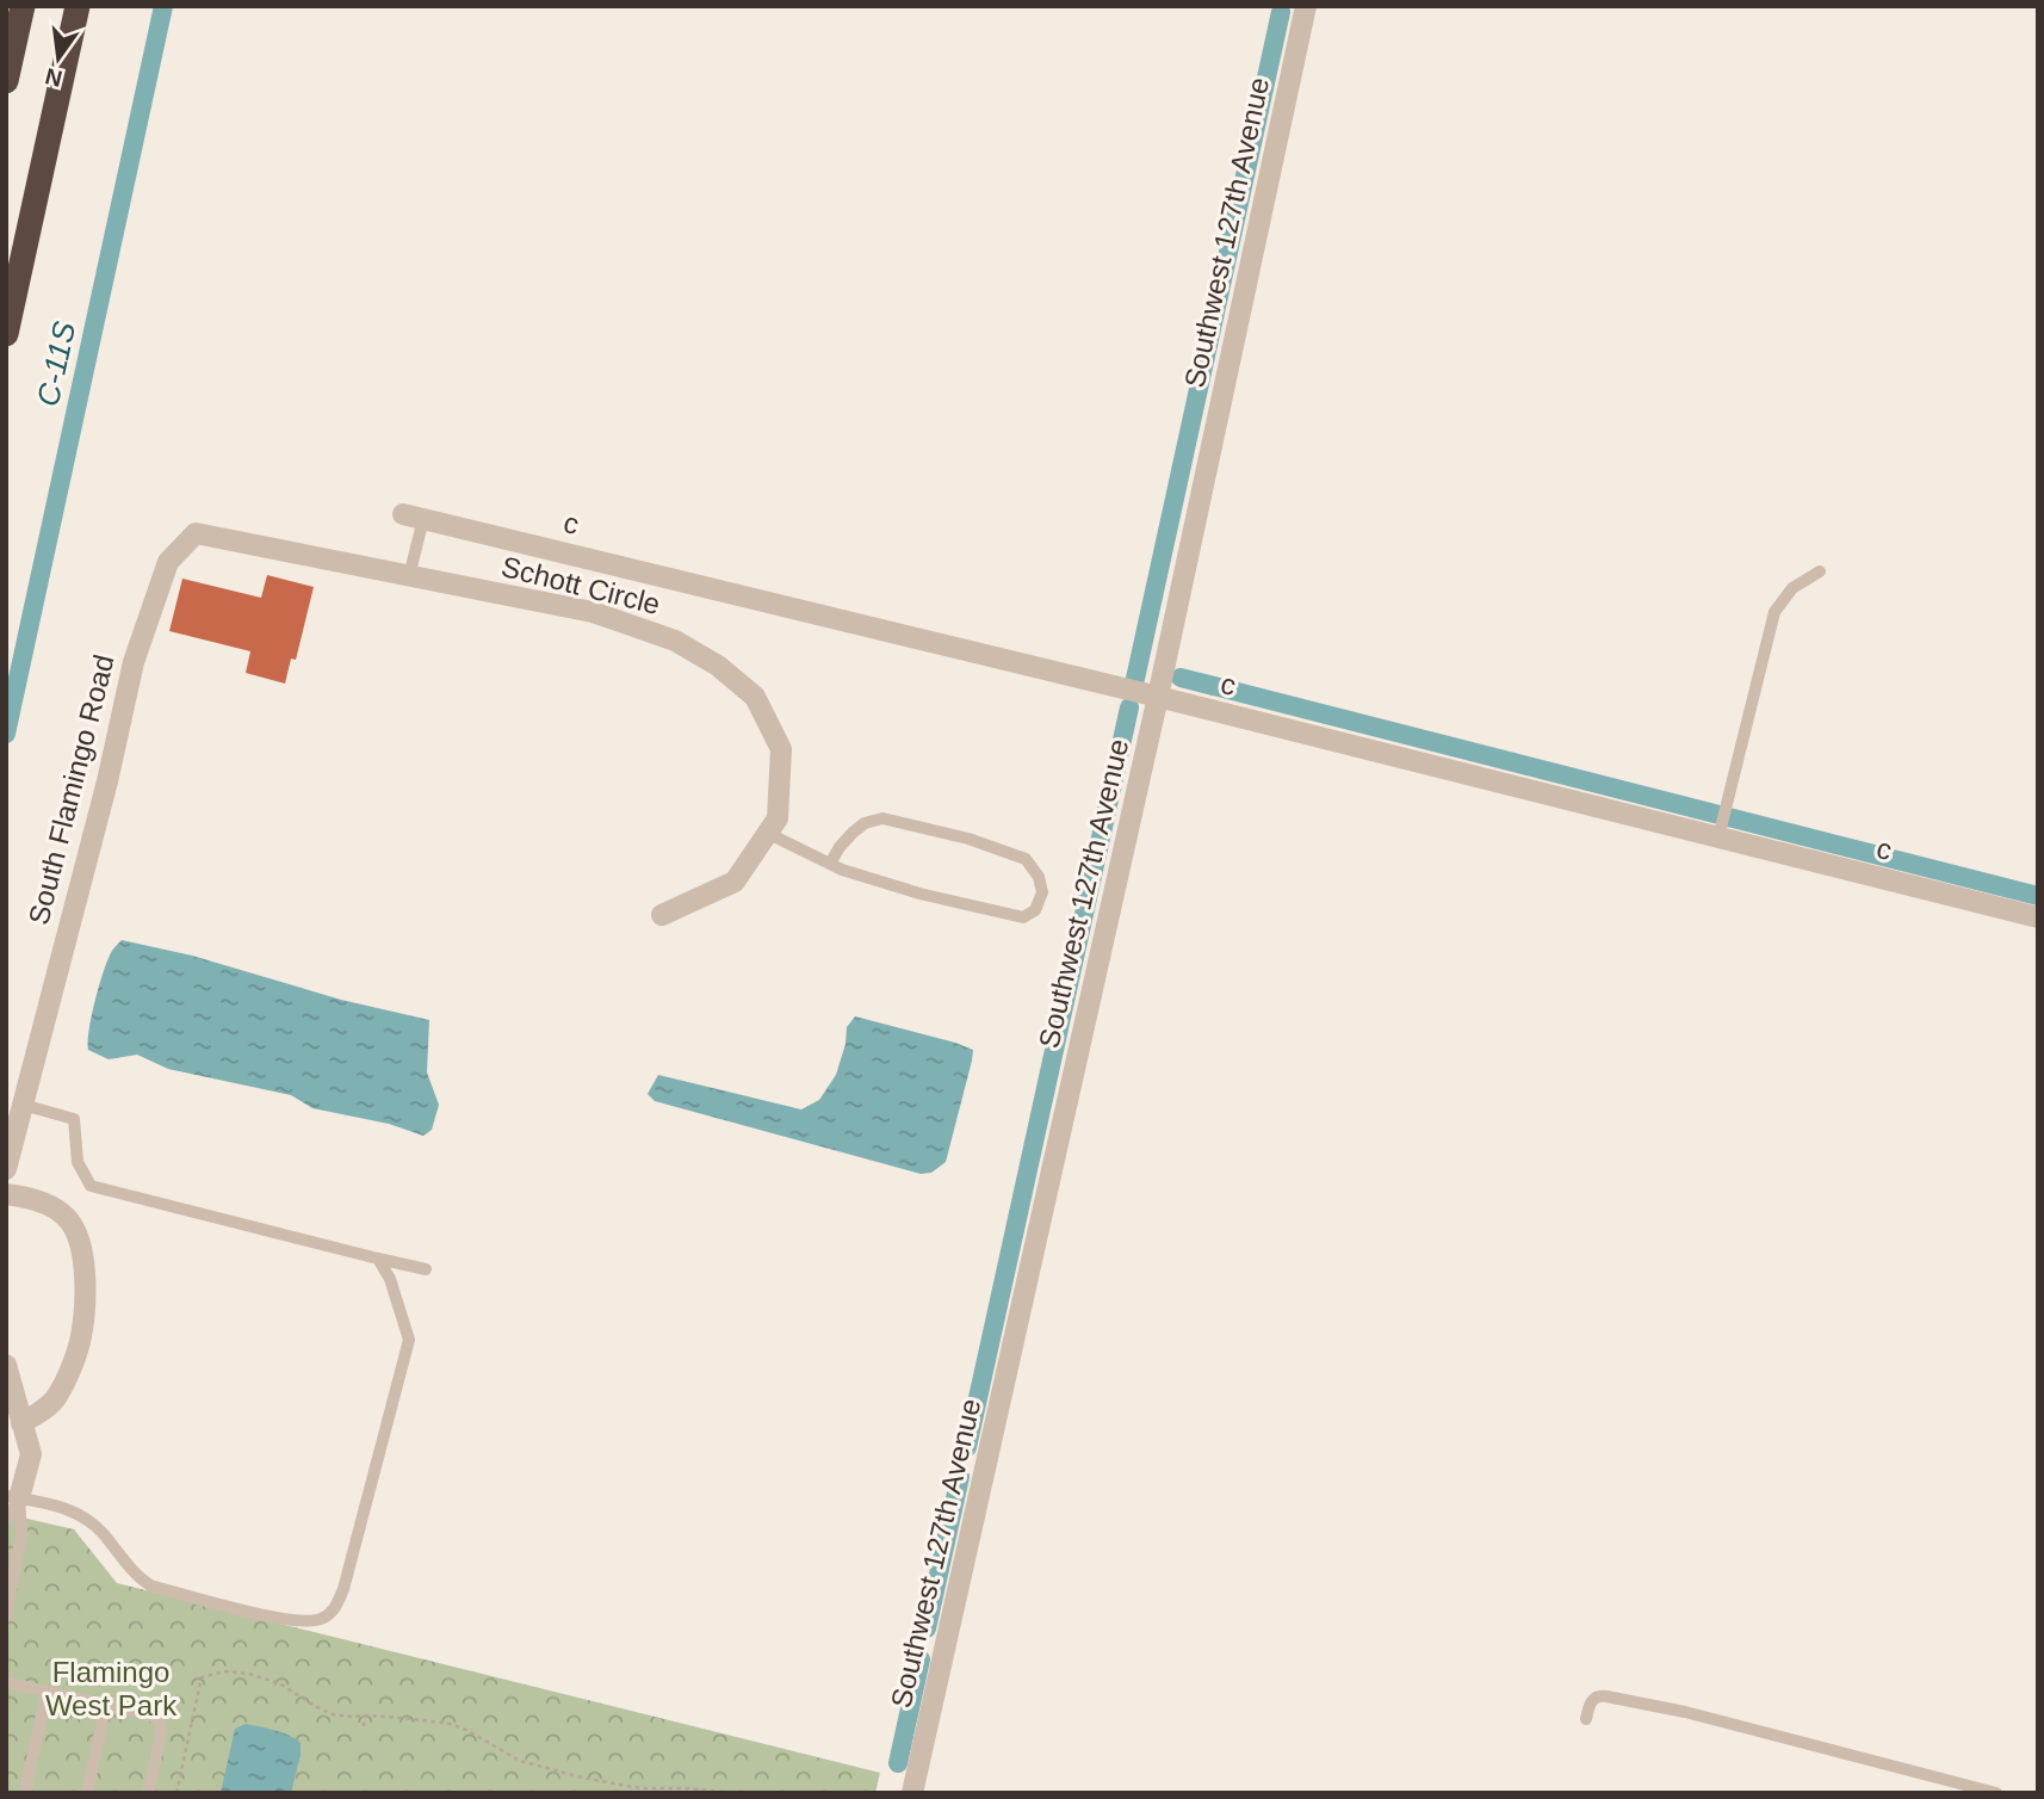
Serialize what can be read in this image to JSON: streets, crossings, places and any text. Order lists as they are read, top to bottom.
{
  "streets": {
    "street": [
      "Southwest 127th Avenue",
      "c",
      "Schott Circle",
      "South Flamingo Road"
    ]
  },
  "crossings": [
    ["Southwest 127th Avenue", "c"],
    ["Schott Circle", "South Flamingo Road"]
  ],
  "water": ["C-11S"],
  "parks": ["Flamingo West Park"],
  "north": "bottom"
}
